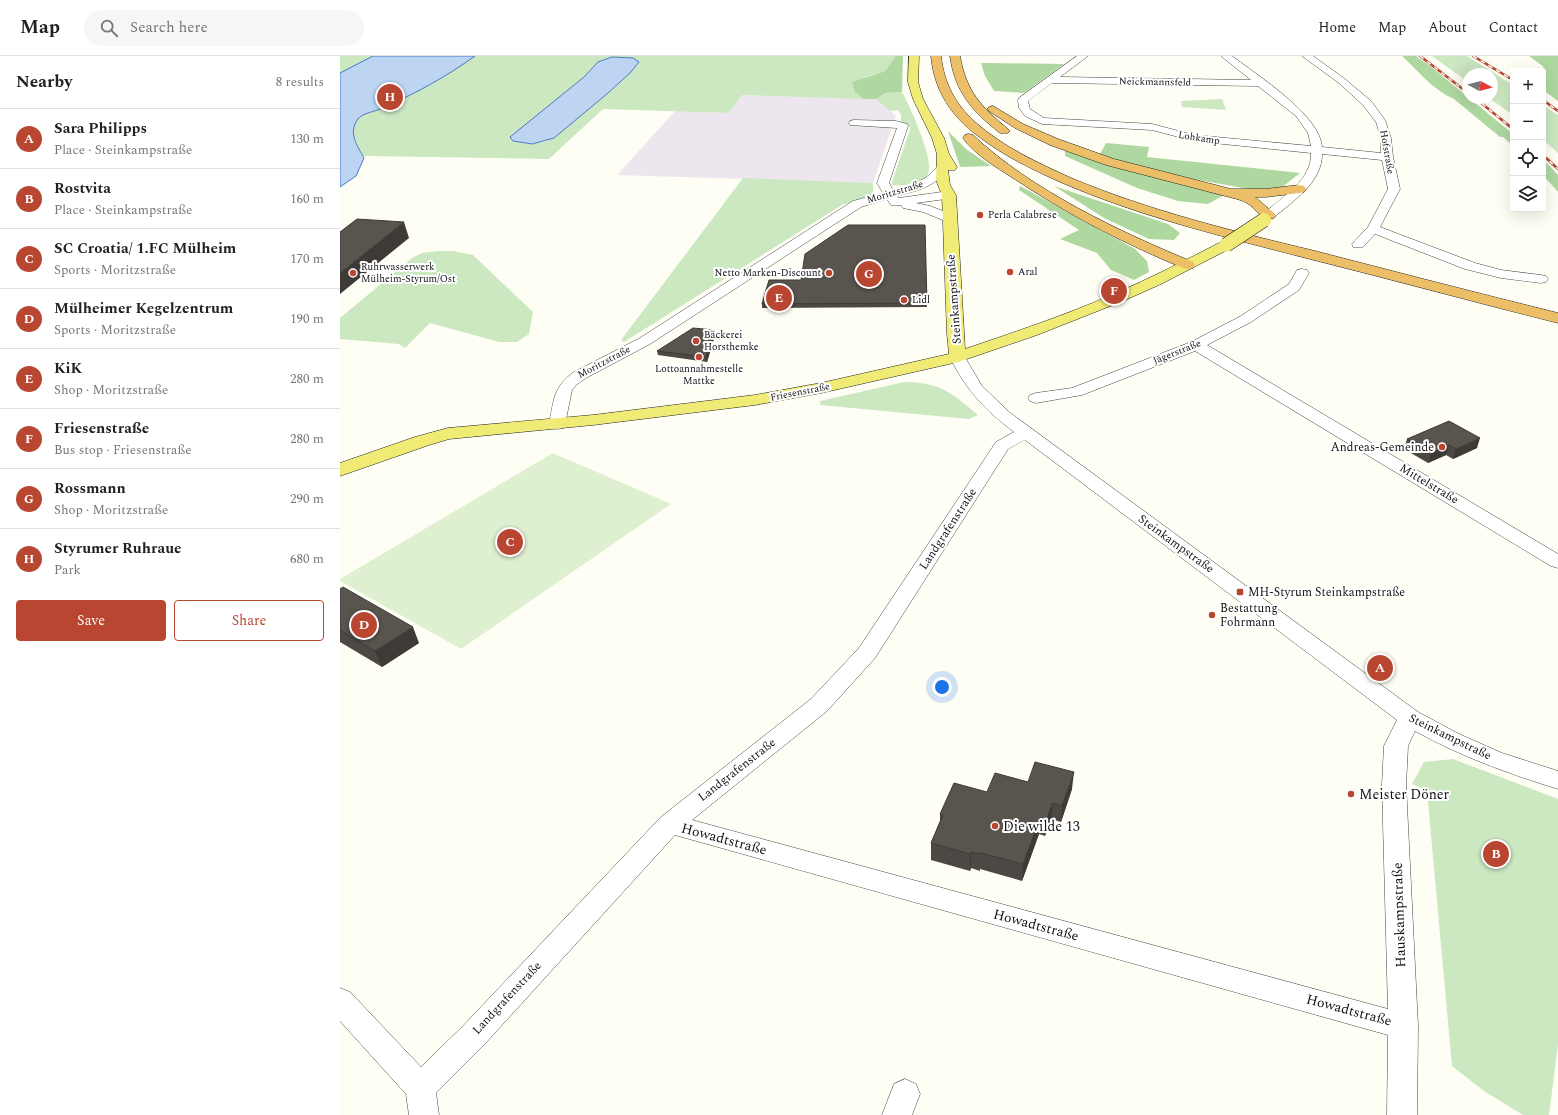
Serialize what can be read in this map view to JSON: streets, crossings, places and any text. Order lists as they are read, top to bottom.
{
  "streets": {
    "main road": ["Steinkampstraße", "Friesenstraße"],
    "street": [
      "Neickmannsfeld",
      "Lohkamp",
      "Hofstraße",
      "Moritzstraße",
      "Jägerstraße",
      "Mittelstraße",
      "Landgrafenstraße",
      "Howadtstraße",
      "Hauskampstraße"
    ]
  },
  "crossings": [
    ["Neickmannsfeld", "Lohkamp"],
    ["Neickmannsfeld", "Friesenstraße"],
    ["Lohkamp", "Hofstraße"],
    ["Lohkamp", "Friesenstraße"],
    ["Moritzstraße", "Steinkampstraße"],
    ["Moritzstraße", "Friesenstraße"],
    ["Steinkampstraße", "Friesenstraße"],
    ["Steinkampstraße", "Landgrafenstraße"],
    ["Steinkampstraße", "Hauskampstraße"],
    ["Jägerstraße", "Mittelstraße"],
    ["Landgrafenstraße", "Howadtstraße"],
    ["Howadtstraße", "Hauskampstraße"]
  ],
  "places": {
    "other": [
      "Perla Calabrese",
      "Aral",
      "Ruhrwasserwerk Mülheim-Styrum/Ost",
      "Netto Marken-Discount",
      "Lidl",
      "Bäckerei Horsthemke",
      "Lottoannahmestelle Mattke",
      "Andreas-Gemeinde",
      "Bestattung Fohrmann",
      "Meister Döner",
      "Die wilde 13"
    ],
    "transit": ["MH-Styrum Steinkampstraße"]
  },
  "north": "right",
  "page": {
    "header": "Map",
    "search": "Search here",
    "nav": [
      "Home",
      "Map",
      "About",
      "Contact"
    ],
    "heading": ["Nearby", "8 results"],
    "map_buttons": ["+", "−"],
    "pins": [
      "H",
      "G",
      "F",
      "E",
      "C",
      "D",
      "A",
      "B"
    ],
    "list": [
      {
        "mark": "A",
        "name": "Sara Philipps",
        "note": "Place · Steinkampstraße",
        "value": "130 m"
      },
      {
        "mark": "B",
        "name": "Rostvita",
        "note": "Place · Steinkampstraße",
        "value": "160 m"
      },
      {
        "mark": "C",
        "name": "SC Croatia/ 1.FC Mülheim",
        "note": "Sports · Moritzstraße",
        "value": "170 m"
      },
      {
        "mark": "D",
        "name": "Mülheimer Kegelzentrum",
        "note": "Sports · Moritzstraße",
        "value": "190 m"
      },
      {
        "mark": "E",
        "name": "KiK",
        "note": "Shop · Moritzstraße",
        "value": "280 m"
      },
      {
        "mark": "F",
        "name": "Friesenstraße",
        "note": "Bus stop · Friesenstraße",
        "value": "280 m"
      },
      {
        "mark": "G",
        "name": "Rossmann",
        "note": "Shop · Moritzstraße",
        "value": "290 m"
      },
      {
        "mark": "H",
        "name": "Styrumer Ruhraue",
        "note": "Park",
        "value": "680 m"
      }
    ],
    "buttons": ["Save", "Share"]
  }
}
